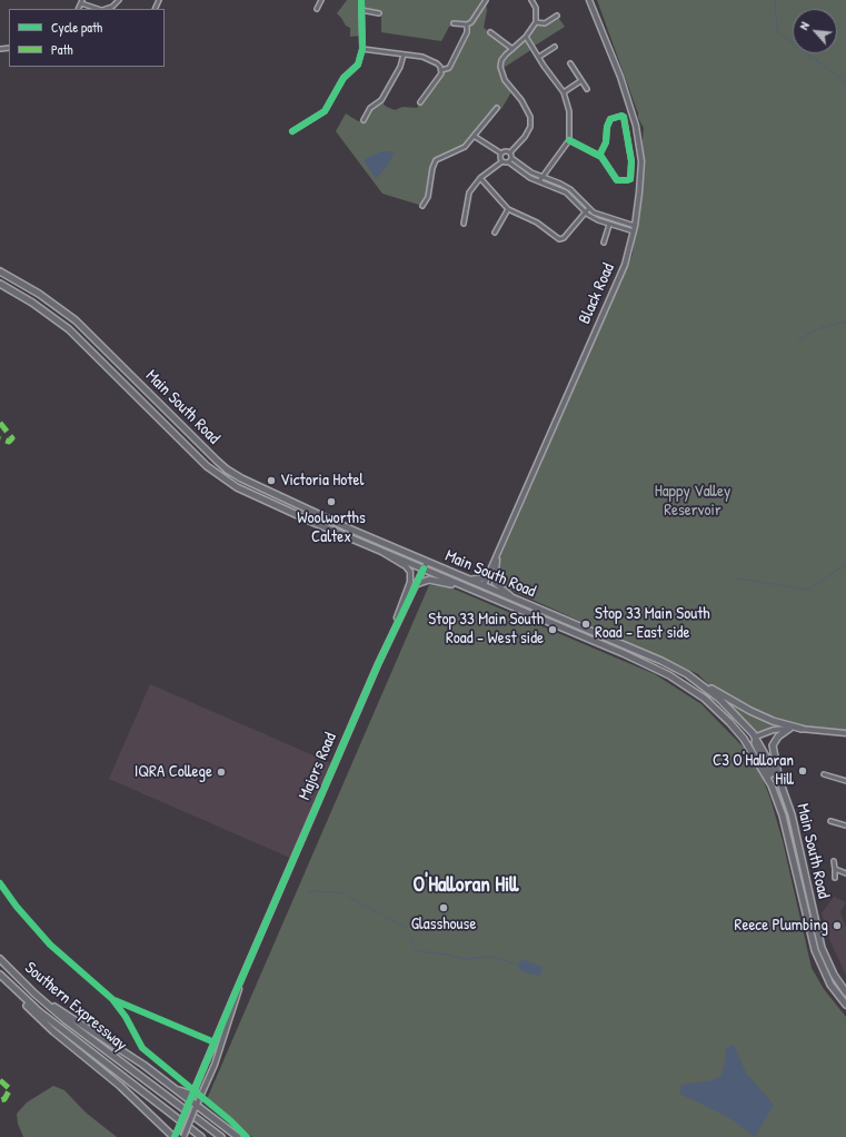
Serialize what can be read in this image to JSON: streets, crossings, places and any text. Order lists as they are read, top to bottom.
{
  "streets": {
    "highway": ["Main South Road", "Southern Expressway"],
    "main road": ["Black Road", "Majors Road"]
  },
  "crossings": [
    ["Black Road", "Main South Road"],
    ["Main South Road", "Majors Road"]
  ],
  "districts": ["O'Halloran Hill"],
  "parks": ["Happy Valley Reservoir"],
  "places": [
    "Victoria Hotel",
    "Woolworths Caltex",
    "Stop 33 Main South Road - East side",
    "Stop 33 Main South Road - West side",
    "C3 O'Halloran Hill",
    "IQRA College",
    "Glasshouse",
    "Reece Plumbing"
  ],
  "legend": ["Cycle path", "Path"],
  "north": "top left"
}
